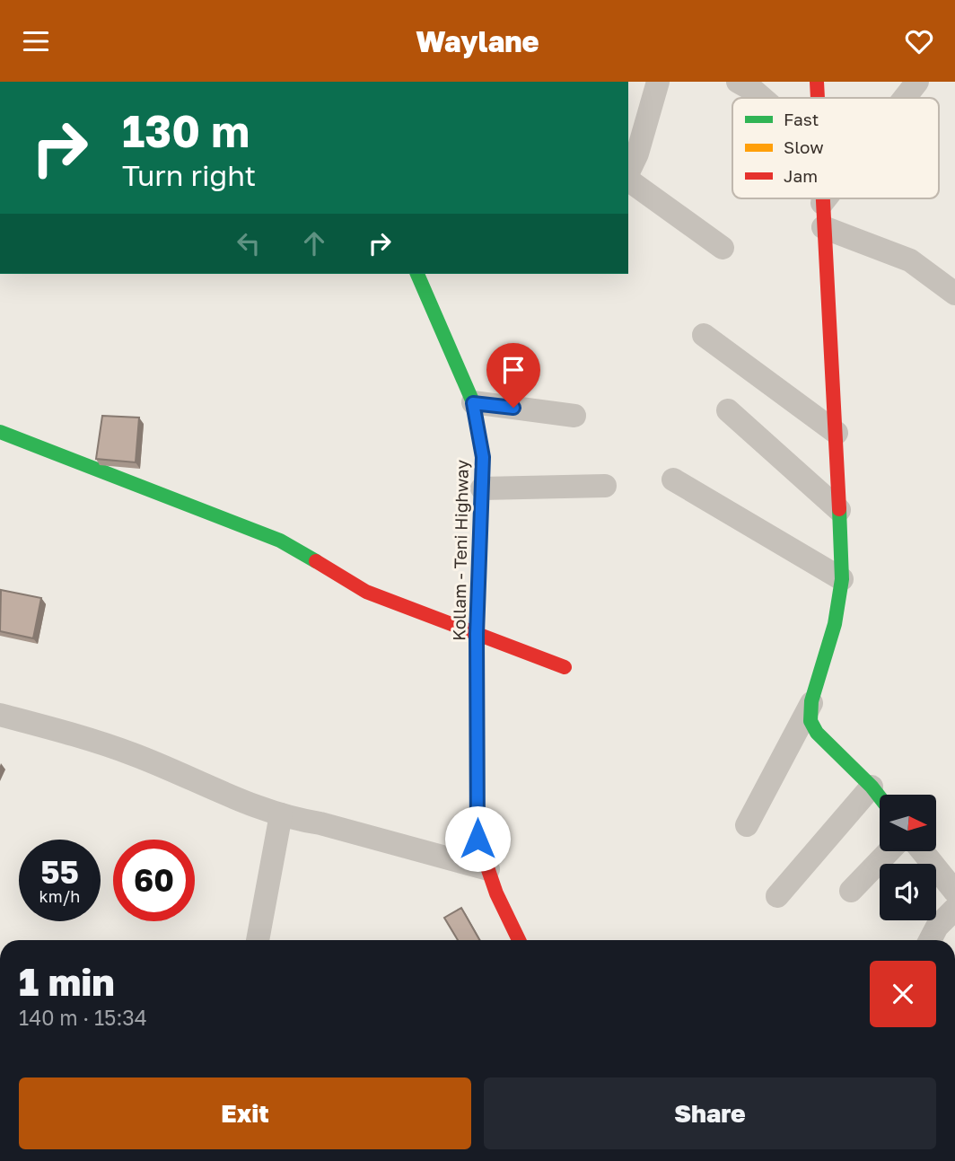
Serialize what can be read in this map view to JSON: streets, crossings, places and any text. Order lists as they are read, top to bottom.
{
  "streets": {
    "street": ["Kollam - Teni Highway"]
  },
  "legend": ["Fast", "Slow", "Jam"],
  "north": "right",
  "page": {
    "header": "Waylane",
    "turn": ["130 m", "Turn right"],
    "speed": "55 km/h",
    "limit": "60",
    "heading": ["1 min", "140 m · 15:34"],
    "buttons": ["Exit", "Share"]
  }
}
